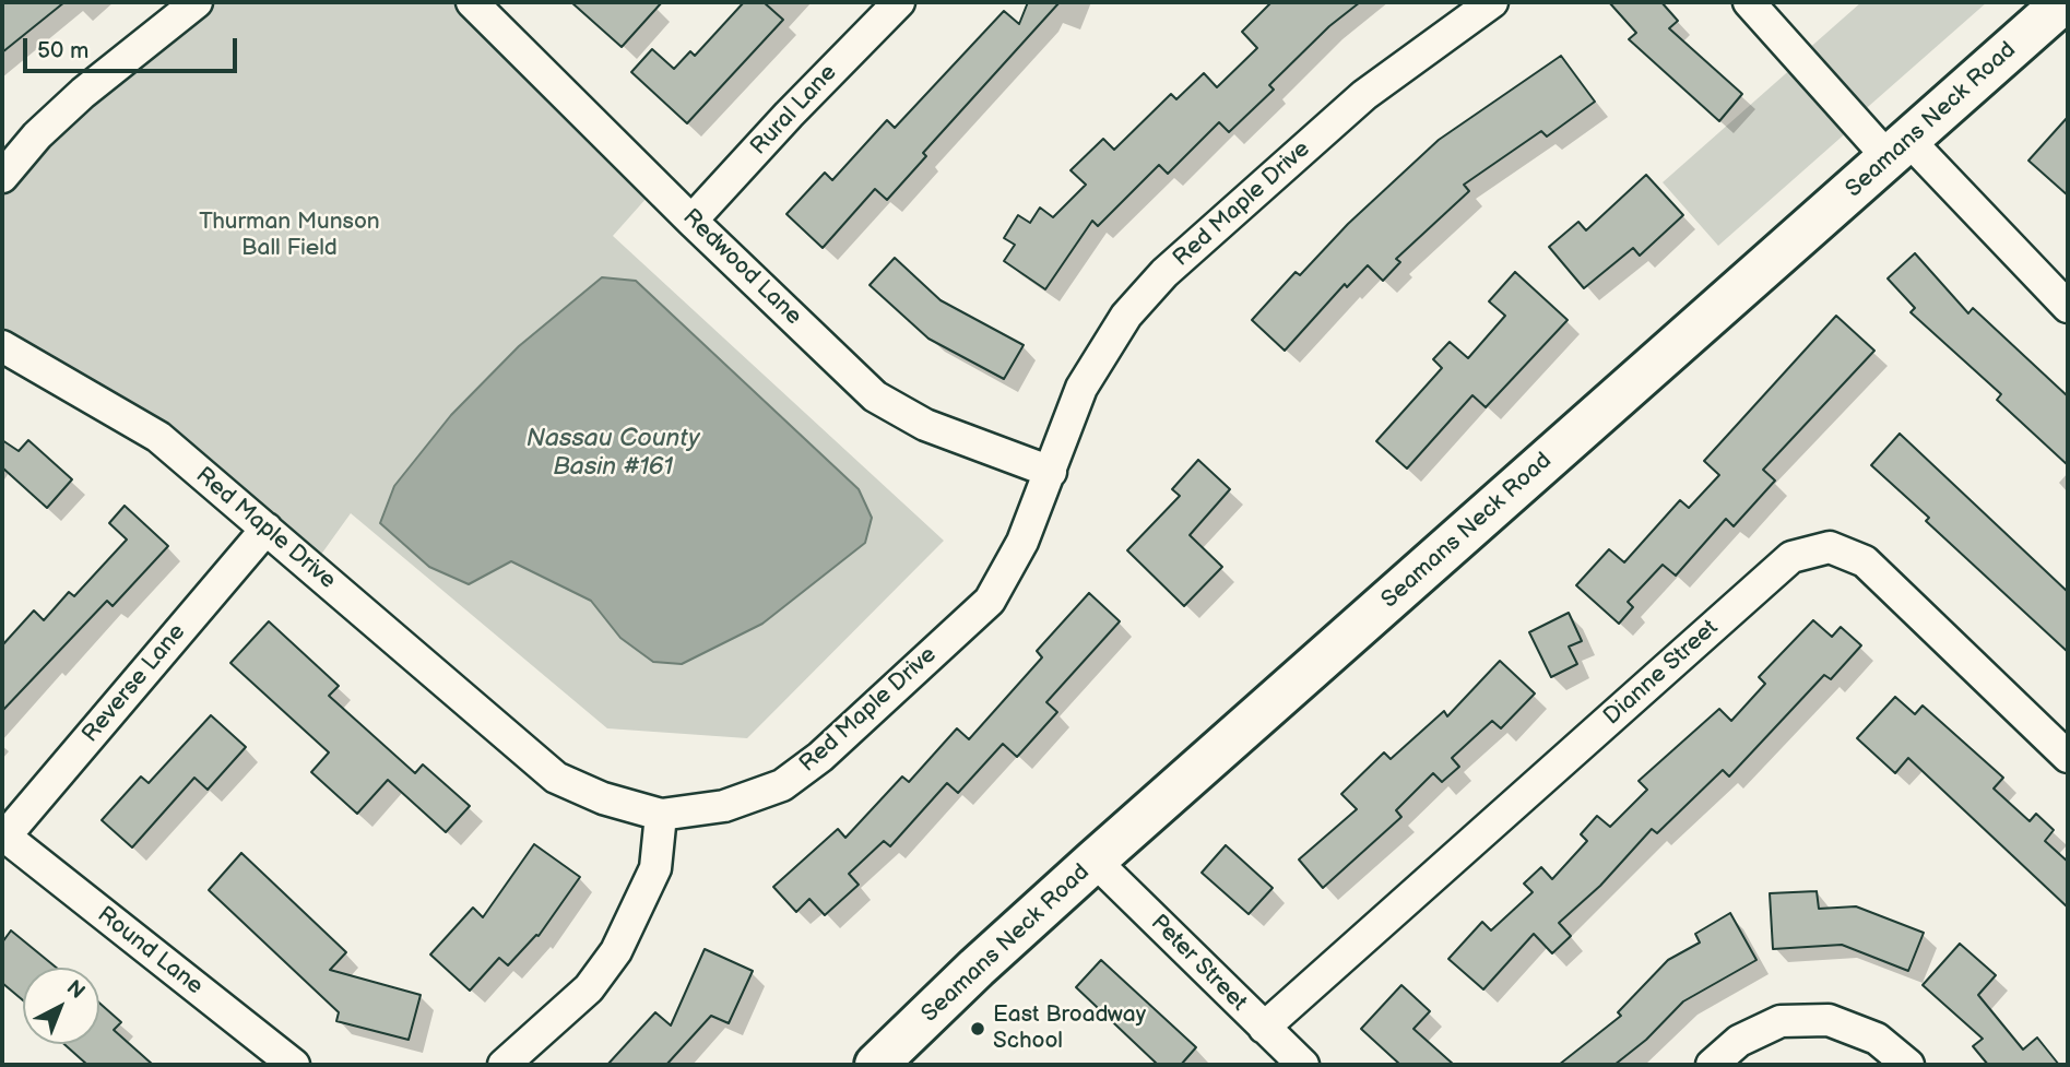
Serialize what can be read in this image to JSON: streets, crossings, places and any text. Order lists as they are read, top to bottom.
{
  "streets": {
    "main road": ["Seamans Neck Road"],
    "street": [
      "Rural Lane",
      "Red Maple Drive",
      "Redwood Lane",
      "Dianne Street",
      "Reverse Lane",
      "Round Lane",
      "Peter Street"
    ]
  },
  "crossings": [
    ["Rural Lane", "Redwood Lane"],
    ["Seamans Neck Road", "Peter Street"],
    ["Red Maple Drive", "Redwood Lane"],
    ["Red Maple Drive", "Reverse Lane"],
    ["Dianne Street", "Peter Street"],
    ["Reverse Lane", "Round Lane"]
  ],
  "water": ["Nassau County Basin #161"],
  "parks": ["Thurman Munson Ball Field"],
  "places": ["East Broadway School"],
  "scale_bar": "50 m",
  "north": "top right"
}
